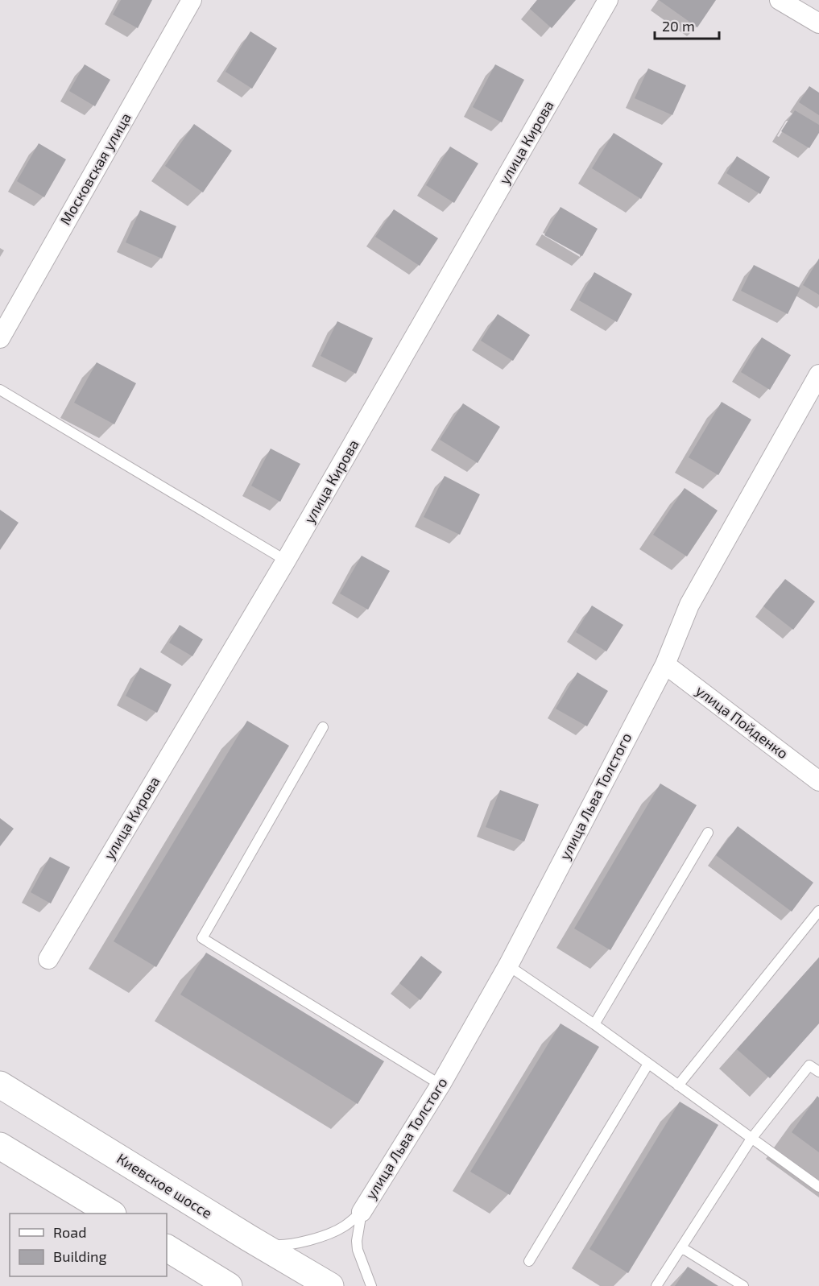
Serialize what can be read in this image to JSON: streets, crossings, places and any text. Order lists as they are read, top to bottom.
{
  "streets": {
    "highway": ["Киевское шоссе"],
    "street": [
      "улица Кирова",
      "Московская улица",
      "улица Пойденко",
      "улица Льва Толстого"
    ]
  },
  "crossings": [
    ["улица Пойденко", "улица Льва Толстого"]
  ],
  "legend": ["Road", "Building"],
  "scale_bar": "20 m"
}
